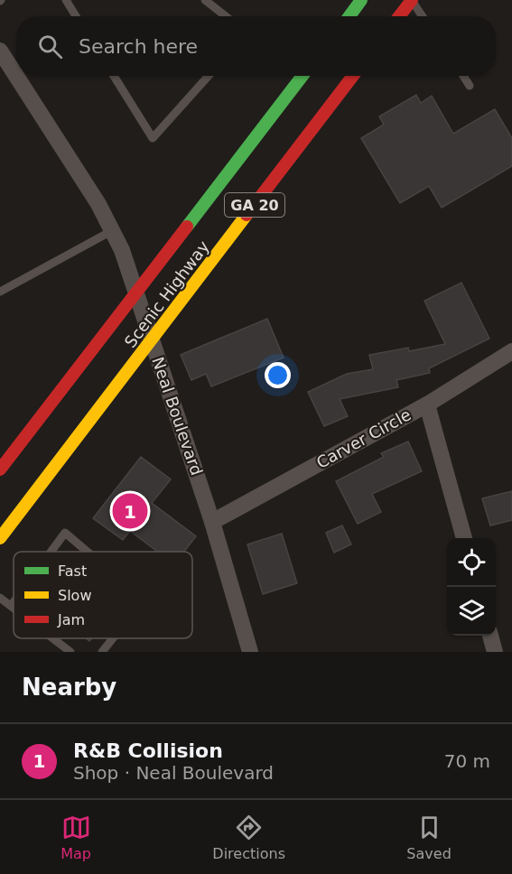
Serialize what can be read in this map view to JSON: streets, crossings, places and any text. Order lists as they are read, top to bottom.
{
  "streets": {
    "highway": ["GA 20", "Scenic Highway"],
    "street": ["Neal Boulevard", "Carver Circle"]
  },
  "crossings": [
    ["Scenic Highway", "Neal Boulevard"],
    ["Neal Boulevard", "Carver Circle"]
  ],
  "legend": ["Fast", "Slow", "Jam"],
  "page": {
    "search": "Search here",
    "pins": "1",
    "heading": "Nearby",
    "list": [
      {
        "mark": "1",
        "name": "R&B Collision",
        "note": "Shop · Neal Boulevard",
        "value": "70 m"
      }
    ],
    "nav": ["Map", "Directions", "Saved"]
  }
}
